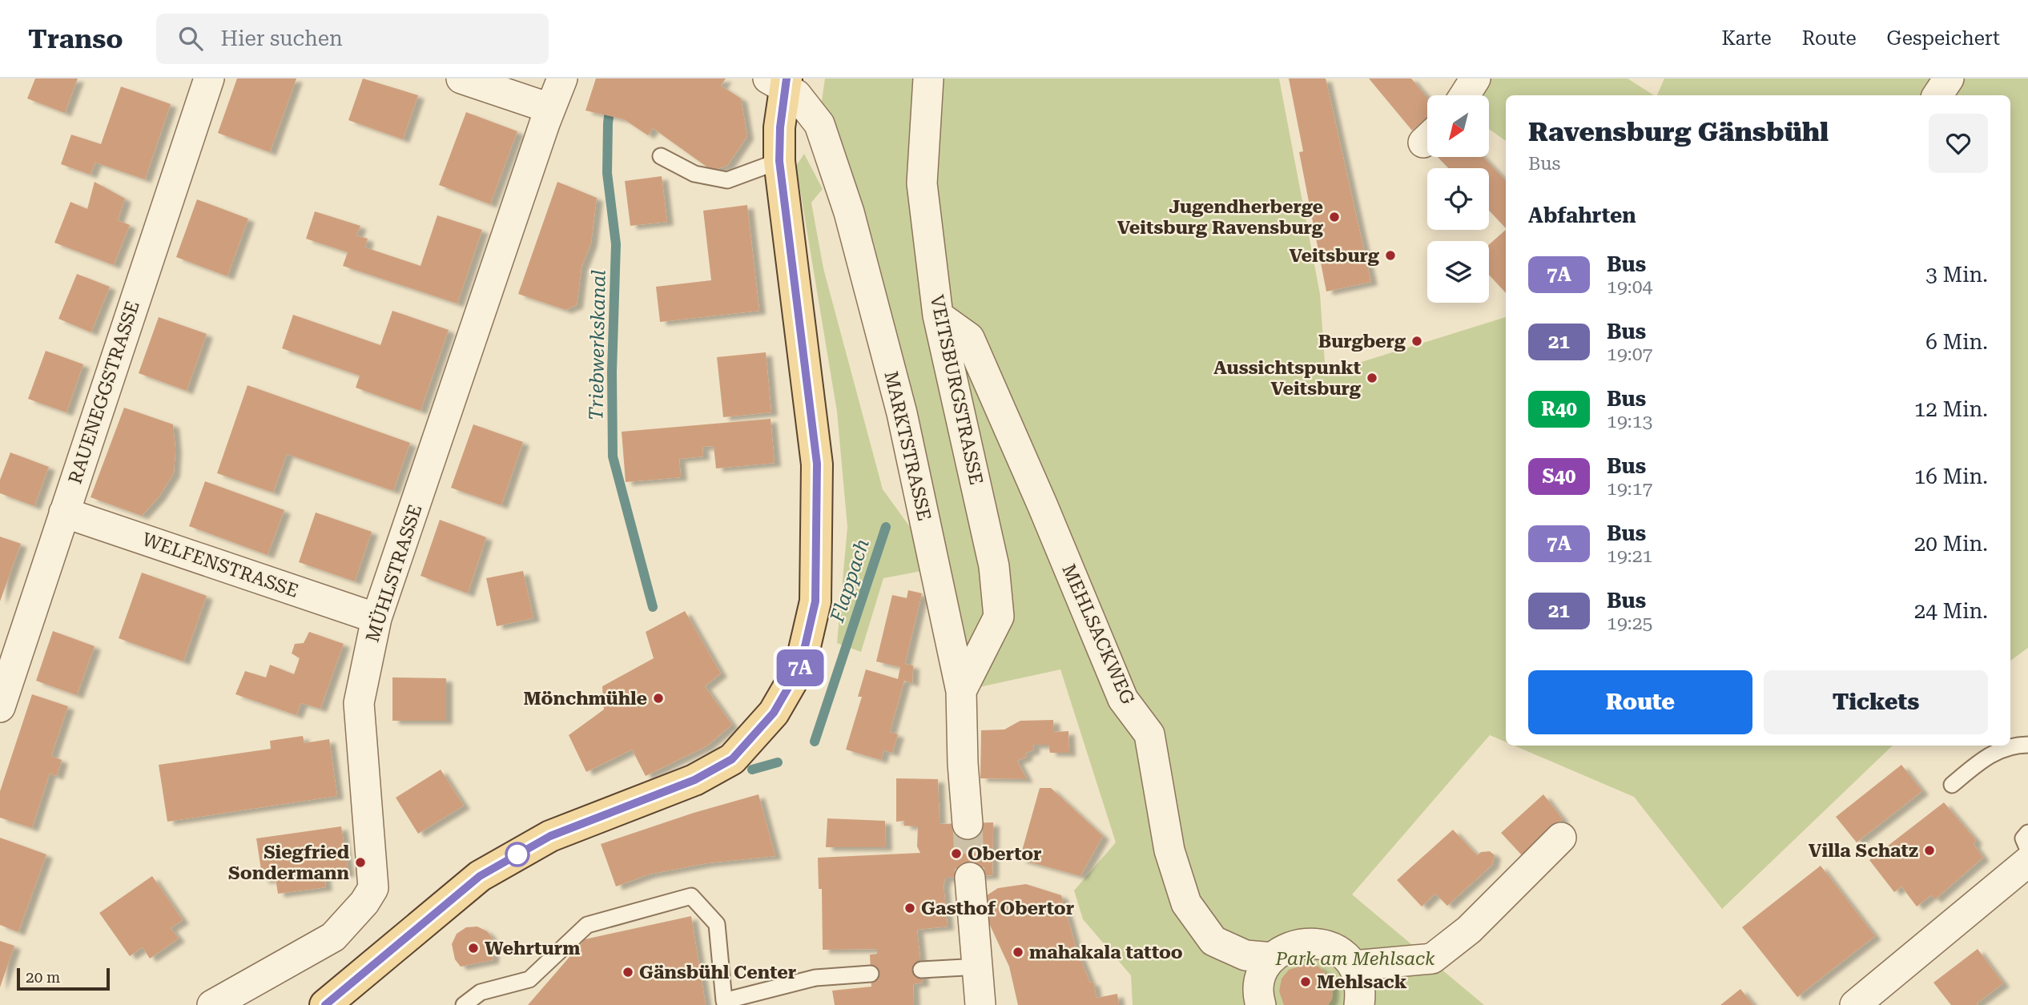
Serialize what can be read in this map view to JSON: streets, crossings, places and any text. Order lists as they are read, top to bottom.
{
  "streets": {
    "street": [
      "VEITSBURGSTRASSE",
      "RAUENEGGSTRASSE",
      "MARKTSTRASSE",
      "WELFENSTRASSE",
      "MÜHLSTRASSE",
      "MEHLSACKWEG"
    ]
  },
  "crossings": [
    ["VEITSBURGSTRASSE", "MARKTSTRASSE"],
    ["VEITSBURGSTRASSE", "MEHLSACKWEG"],
    ["RAUENEGGSTRASSE", "WELFENSTRASSE"],
    ["WELFENSTRASSE", "MÜHLSTRASSE"]
  ],
  "water": ["Triebwerkskanal", "Flappach"],
  "parks": ["Park am Mehlsack"],
  "places": [
    "Jugendherberge Veitsburg Ravensburg",
    "Veitsburg",
    "Burgberg",
    "Aussichtspunkt Veitsburg",
    "Mönchmühle",
    "Villa Schatz",
    "Obertor",
    "Siegfried Sondermann",
    "Gasthof Obertor",
    "Wehrturm",
    "mahakala tattoo",
    "Gänsbühl Center",
    "Mehlsack"
  ],
  "lines": ["bus line 7A"],
  "scale_bar": "20 m",
  "north": "bottom left",
  "page": {
    "header": "Transo",
    "search": "Hier suchen",
    "nav": ["Karte", "Route", "Gespeichert"],
    "on_map": "7A",
    "heading": [
      ["Ravensburg Gänsbühl", "Bus"],
      "Abfahrten"
    ],
    "list": [
      {
        "mark": "7A",
        "name": "Bus",
        "note": "19:04",
        "value": "3 Min."
      },
      {
        "mark": "21",
        "name": "Bus",
        "note": "19:07",
        "value": "6 Min."
      },
      {
        "mark": "R40",
        "name": "Bus",
        "note": "19:13",
        "value": "12 Min."
      },
      {
        "mark": "S40",
        "name": "Bus",
        "note": "19:17",
        "value": "16 Min."
      },
      {
        "mark": "7A",
        "name": "Bus",
        "note": "19:21",
        "value": "20 Min."
      },
      {
        "mark": "21",
        "name": "Bus",
        "note": "19:25",
        "value": "24 Min."
      }
    ],
    "buttons": ["Route", "Tickets"],
    "scale": "20 m"
  }
}
